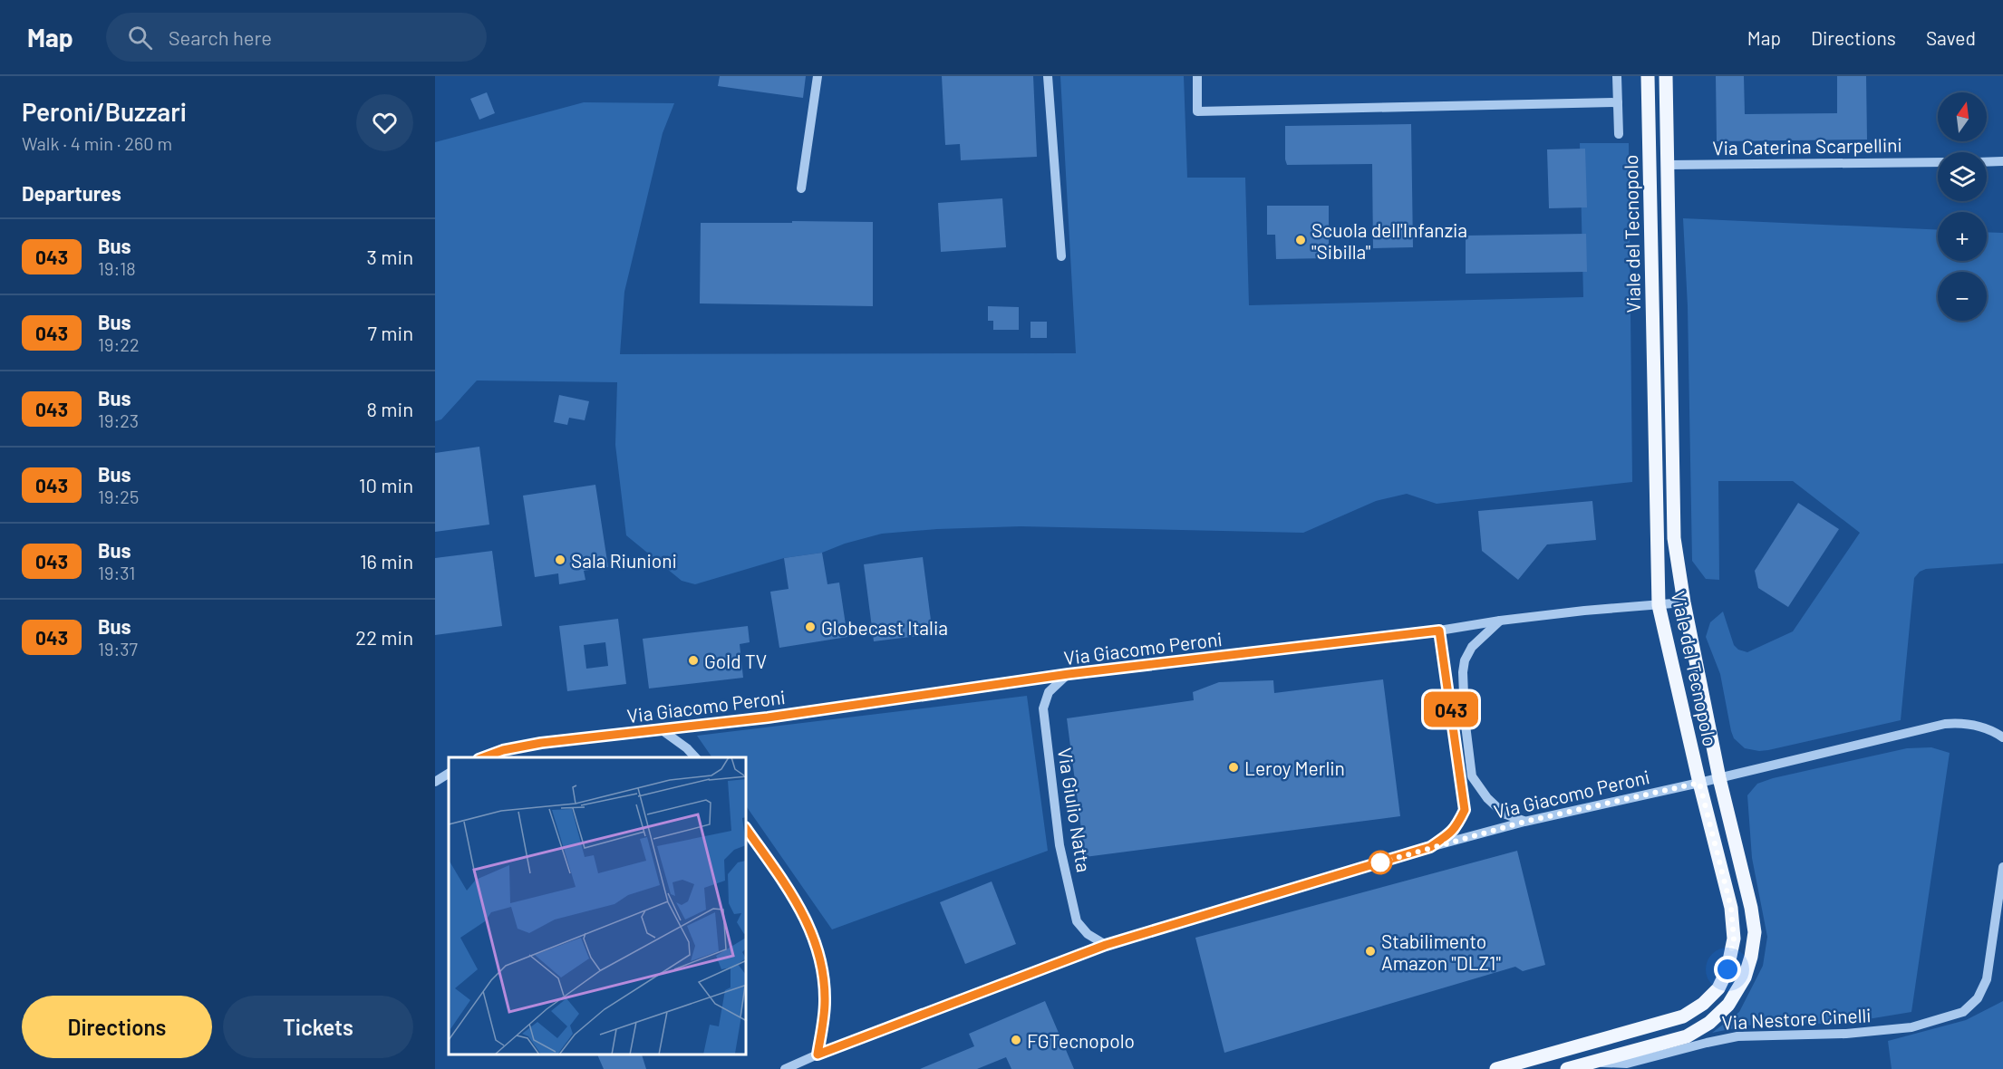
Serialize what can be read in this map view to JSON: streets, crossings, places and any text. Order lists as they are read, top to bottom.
{
  "streets": {
    "main road": ["Viale del Tecnopolo"],
    "street": [
      "Via Caterina Scarpellini",
      "Via Giacomo Peroni",
      "Via Giulio Natta",
      "Via Nestore Cinelli"
    ]
  },
  "crossings": [
    ["Via Caterina Scarpellini", "Viale del Tecnopolo"],
    ["Viale del Tecnopolo", "Via Giacomo Peroni"],
    ["Viale del Tecnopolo", "Via Nestore Cinelli"],
    ["Via Giacomo Peroni", "Via Giulio Natta"]
  ],
  "places": [
    "Scuola dell'Infanzia \"Sibilla\"",
    "Sala Riunioni",
    "Globecast Italia",
    "Gold TV",
    "Leroy Merlin",
    "Stabilimento Amazon \"DLZ1\"",
    "FGTecnopolo"
  ],
  "lines": ["bus line 043"],
  "north": "top",
  "page": {
    "header": "Map",
    "search": "Search here",
    "nav": ["Map", "Directions", "Saved"],
    "heading": [
      ["Peroni/Buzzari", "Walk · 4 min · 260 m"],
      "Departures"
    ],
    "on_map": "043",
    "map_buttons": ["+", "−"],
    "list": [
      {
        "mark": "043",
        "name": "Bus",
        "note": "19:18",
        "value": "3 min"
      },
      {
        "mark": "043",
        "name": "Bus",
        "note": "19:22",
        "value": "7 min"
      },
      {
        "mark": "043",
        "name": "Bus",
        "note": "19:23",
        "value": "8 min"
      },
      {
        "mark": "043",
        "name": "Bus",
        "note": "19:25",
        "value": "10 min"
      },
      {
        "mark": "043",
        "name": "Bus",
        "note": "19:31",
        "value": "16 min"
      },
      {
        "mark": "043",
        "name": "Bus",
        "note": "19:37",
        "value": "22 min"
      }
    ],
    "buttons": ["Directions", "Tickets"]
  }
}
